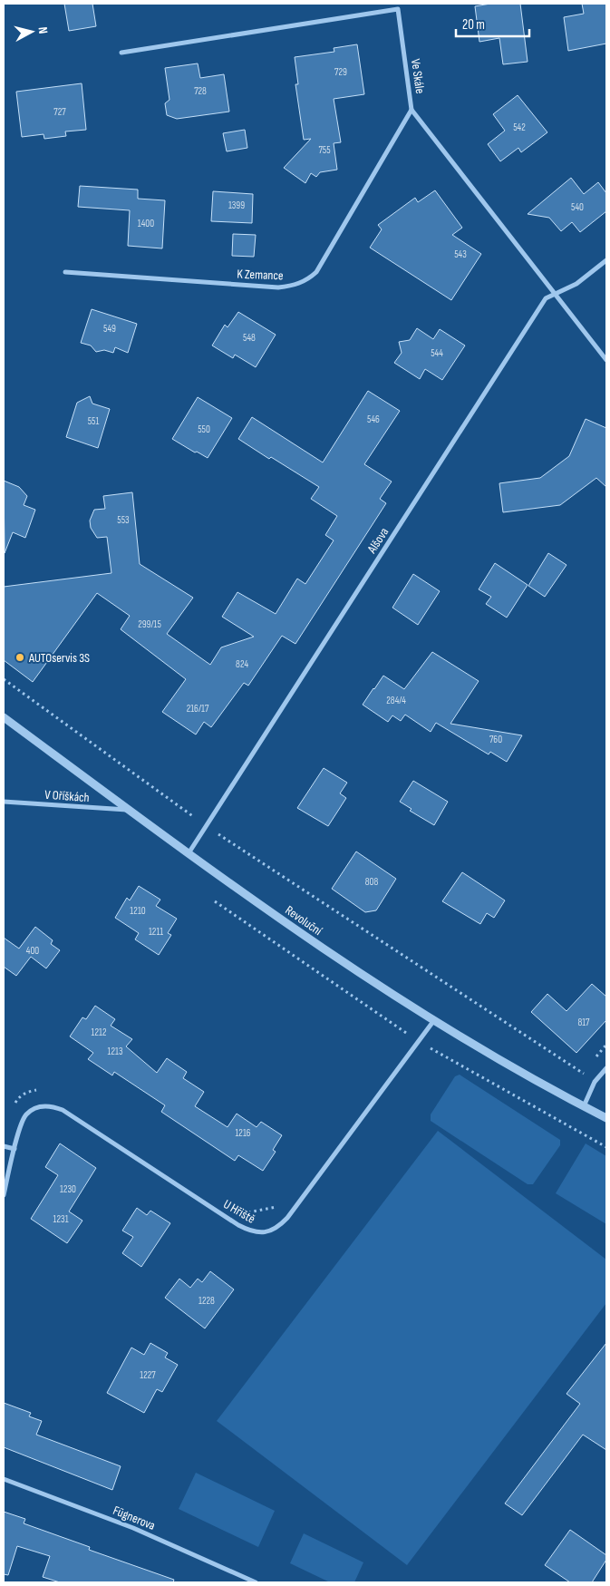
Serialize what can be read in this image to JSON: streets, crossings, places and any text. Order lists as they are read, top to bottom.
{
  "streets": {
    "street": [
      "Ve Skále",
      "K Zemance",
      "Alšova",
      "V Oříškách",
      "Revoluční",
      "U Hřiště",
      "Fügnerova"
    ]
  },
  "crossings": [
    ["Ve Skále", "K Zemance"],
    ["Ve Skále", "Alšova"],
    ["Alšova", "Revoluční"],
    ["V Oříškách", "Revoluční"],
    ["Revoluční", "U Hřiště"]
  ],
  "places": ["AUTOservis 3S"],
  "house_numbers": [
    "729",
    "728",
    "727",
    "542",
    "755",
    "1399",
    "540",
    "1400",
    "543",
    "549",
    "548",
    "544",
    "546",
    "551",
    "550",
    "553",
    "299/15",
    "824",
    "284/4",
    "216/17",
    "760",
    "808",
    "1210",
    "1211",
    "400",
    "817",
    "1212",
    "1213",
    "1216",
    "1230",
    "1231",
    "1228",
    "1227"
  ],
  "scale_bar": "20 m",
  "north": "right"
}
